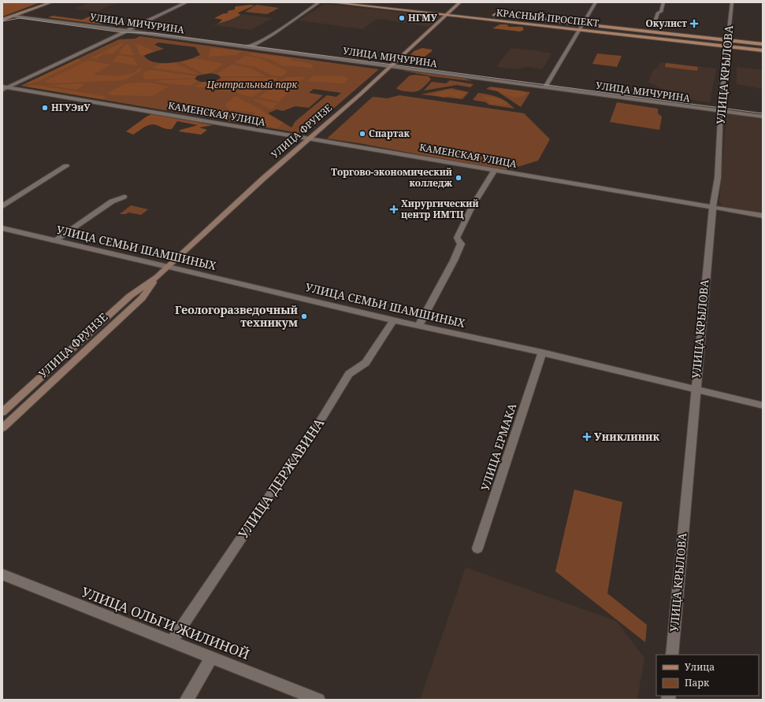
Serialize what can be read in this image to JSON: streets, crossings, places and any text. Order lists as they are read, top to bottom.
{
  "streets": {
    "main road": ["КРАСНЫЙ ПРОСПЕКТ", "УЛИЦА ФРУНЗЕ"],
    "street": [
      "УЛИЦА МИЧУРИНА",
      "УЛИЦА КРЫЛОВА",
      "КАМЕНСКАЯ УЛИЦА",
      "УЛИЦА СЕМЬИ ШАМШИНЫХ",
      "УЛИЦА ЕРМАКА",
      "УЛИЦА ДЕРЖАВИНА",
      "УЛИЦА ОЛЬГИ ЖИЛИНОЙ"
    ]
  },
  "crossings": [
    ["КРАСНЫЙ ПРОСПЕКТ", "УЛИЦА КРЫЛОВА"],
    ["КРАСНЫЙ ПРОСПЕКТ", "УЛИЦА ФРУНЗЕ"],
    ["УЛИЦА МИЧУРИНА", "УЛИЦА КРЫЛОВА"],
    ["УЛИЦА МИЧУРИНА", "УЛИЦА ФРУНЗЕ"],
    ["УЛИЦА КРЫЛОВА", "КАМЕНСКАЯ УЛИЦА"],
    ["УЛИЦА КРЫЛОВА", "УЛИЦА СЕМЬИ ШАМШИНЫХ"],
    ["КАМЕНСКАЯ УЛИЦА", "УЛИЦА ФРУНЗЕ"],
    ["УЛИЦА ФРУНЗЕ", "УЛИЦА СЕМЬИ ШАМШИНЫХ"],
    ["УЛИЦА СЕМЬИ ШАМШИНЫХ", "УЛИЦА ЕРМАКА"],
    ["УЛИЦА СЕМЬИ ШАМШИНЫХ", "УЛИЦА ДЕРЖАВИНА"],
    ["УЛИЦА ДЕРЖАВИНА", "УЛИЦА ОЛЬГИ ЖИЛИНОЙ"]
  ],
  "parks": ["Центральный парк"],
  "places": {
    "other": [
      "НГМУ",
      "НГУЭиУ",
      "Спартак",
      "Торгово-экономический колледж",
      "Геологоразведочный техникум"
    ],
    "health": ["Окулист", "Хирургический центр ИМТЦ", "Униклиник"]
  },
  "legend": ["Улица", "Парк"]
}
